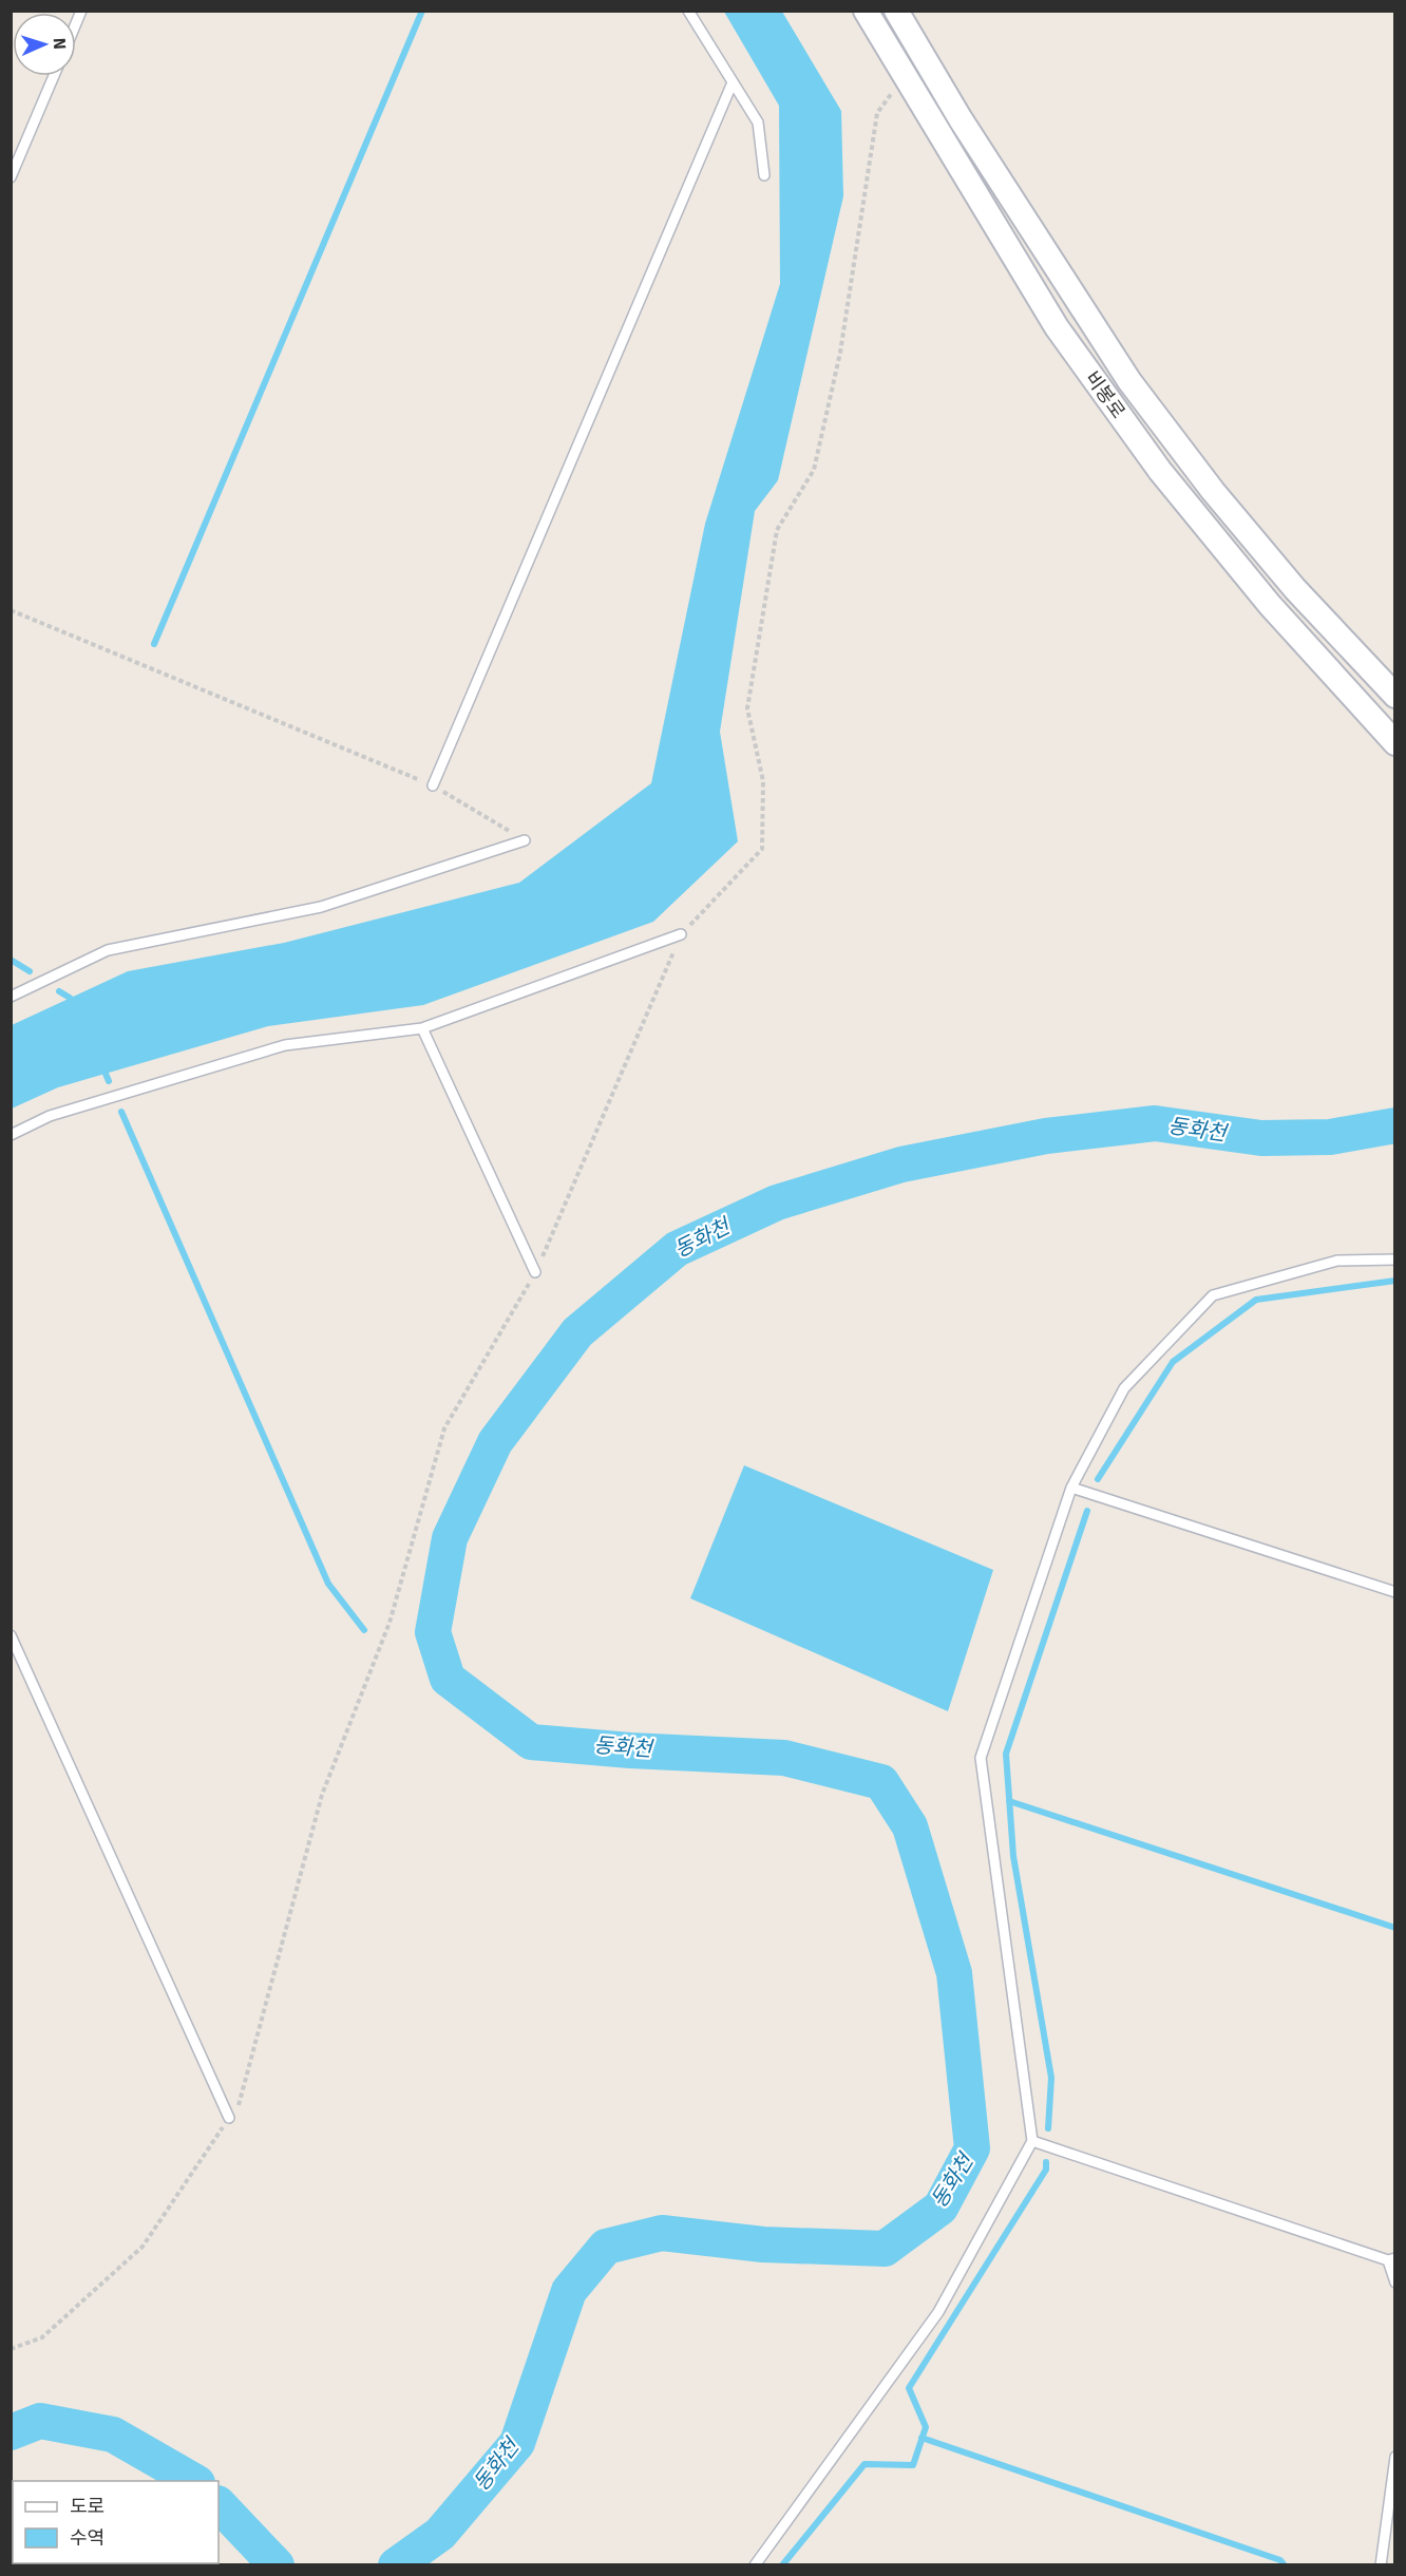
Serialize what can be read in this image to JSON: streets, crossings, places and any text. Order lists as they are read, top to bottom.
{
  "streets": {
    "street": ["비봉로"]
  },
  "water": ["동화천"],
  "legend": ["도로", "수역"],
  "north": "right"
}
